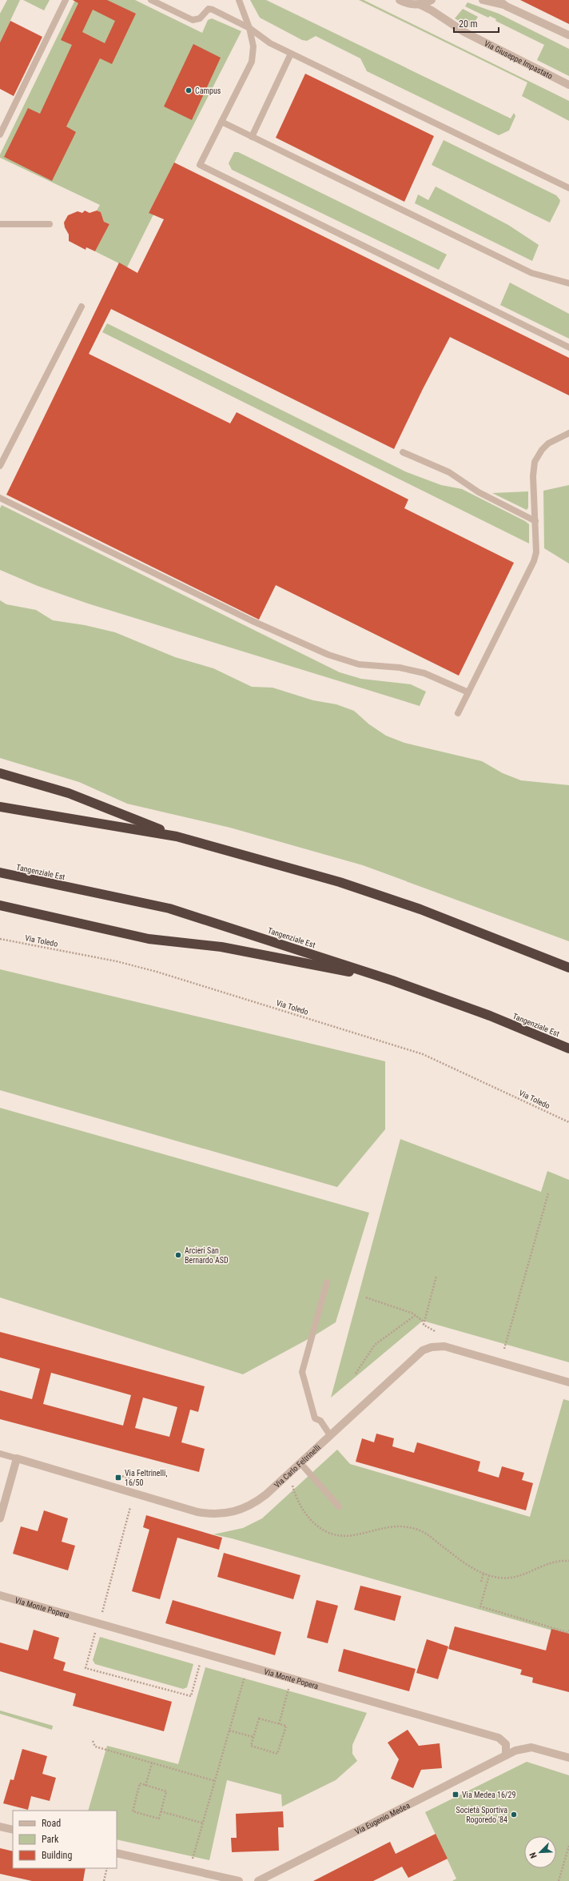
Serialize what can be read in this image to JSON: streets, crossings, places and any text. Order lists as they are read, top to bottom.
{
  "streets": {
    "highway": ["Tangenziale Est"],
    "street": [
      "Via Giuseppe Impastato",
      "Via Carlo Feltrinelli",
      "Via Monte Popera",
      "Via Eugenio Medea"
    ],
    "path": ["Via Toledo"]
  },
  "crossings": [
    ["Via Monte Popera", "Via Eugenio Medea"]
  ],
  "places": {
    "other": ["Campus", "Arcieri San Bernardo ASD", "Società Sportiva Rogoredo '84"],
    "transit": ["Via Feltrinelli, 16/50", "Via Medea 16/29"]
  },
  "legend": ["Road", "Park", "Building"],
  "scale_bar": "20 m",
  "north": "bottom left"
}
